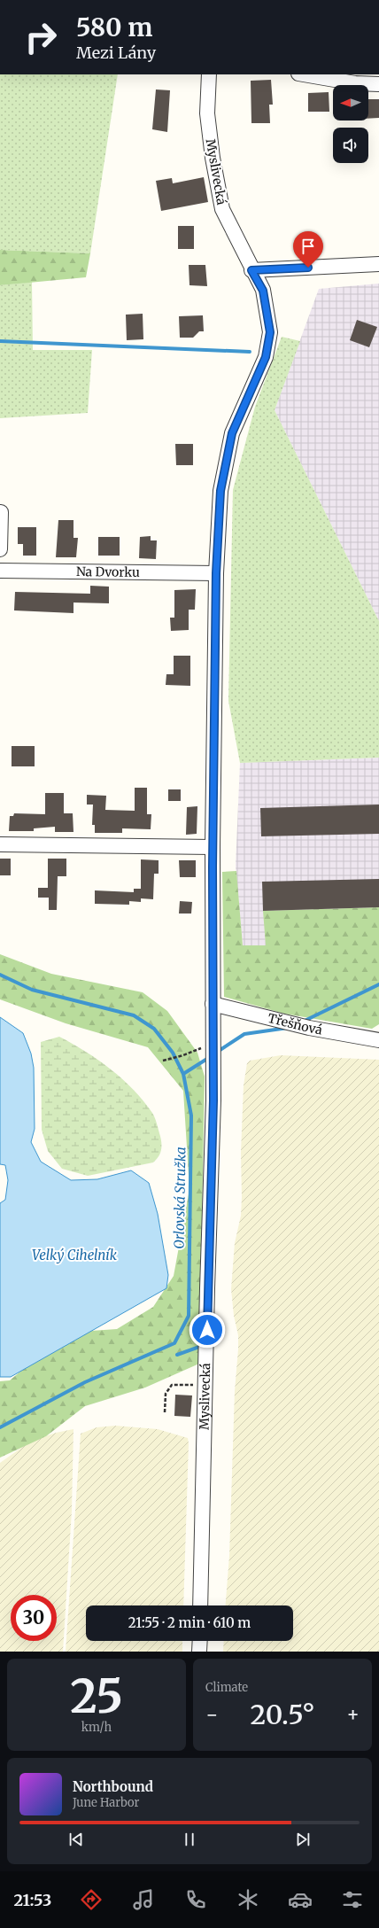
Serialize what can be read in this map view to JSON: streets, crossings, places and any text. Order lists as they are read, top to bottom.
{
  "streets": {
    "street": ["Myslivecká", "Na Dvorku", "Třešňová"]
  },
  "crossings": [
    ["Myslivecká", "Na Dvorku"],
    ["Myslivecká", "Třešňová"]
  ],
  "water": ["Orlovská Stružka", "Velký Cihelník"],
  "north": "left",
  "page": {
    "turn": ["580 m", "Mezi Lány"],
    "limit": "30",
    "trip": "21:55 · 2 min · 610 m",
    "tile": [
      ["25", "km/h"],
      "Climate"
    ],
    "heat": ["−", "20.5°", "+"],
    "song": ["Northbound", "June Harbor"],
    "tabs": "21:53"
  }
}
